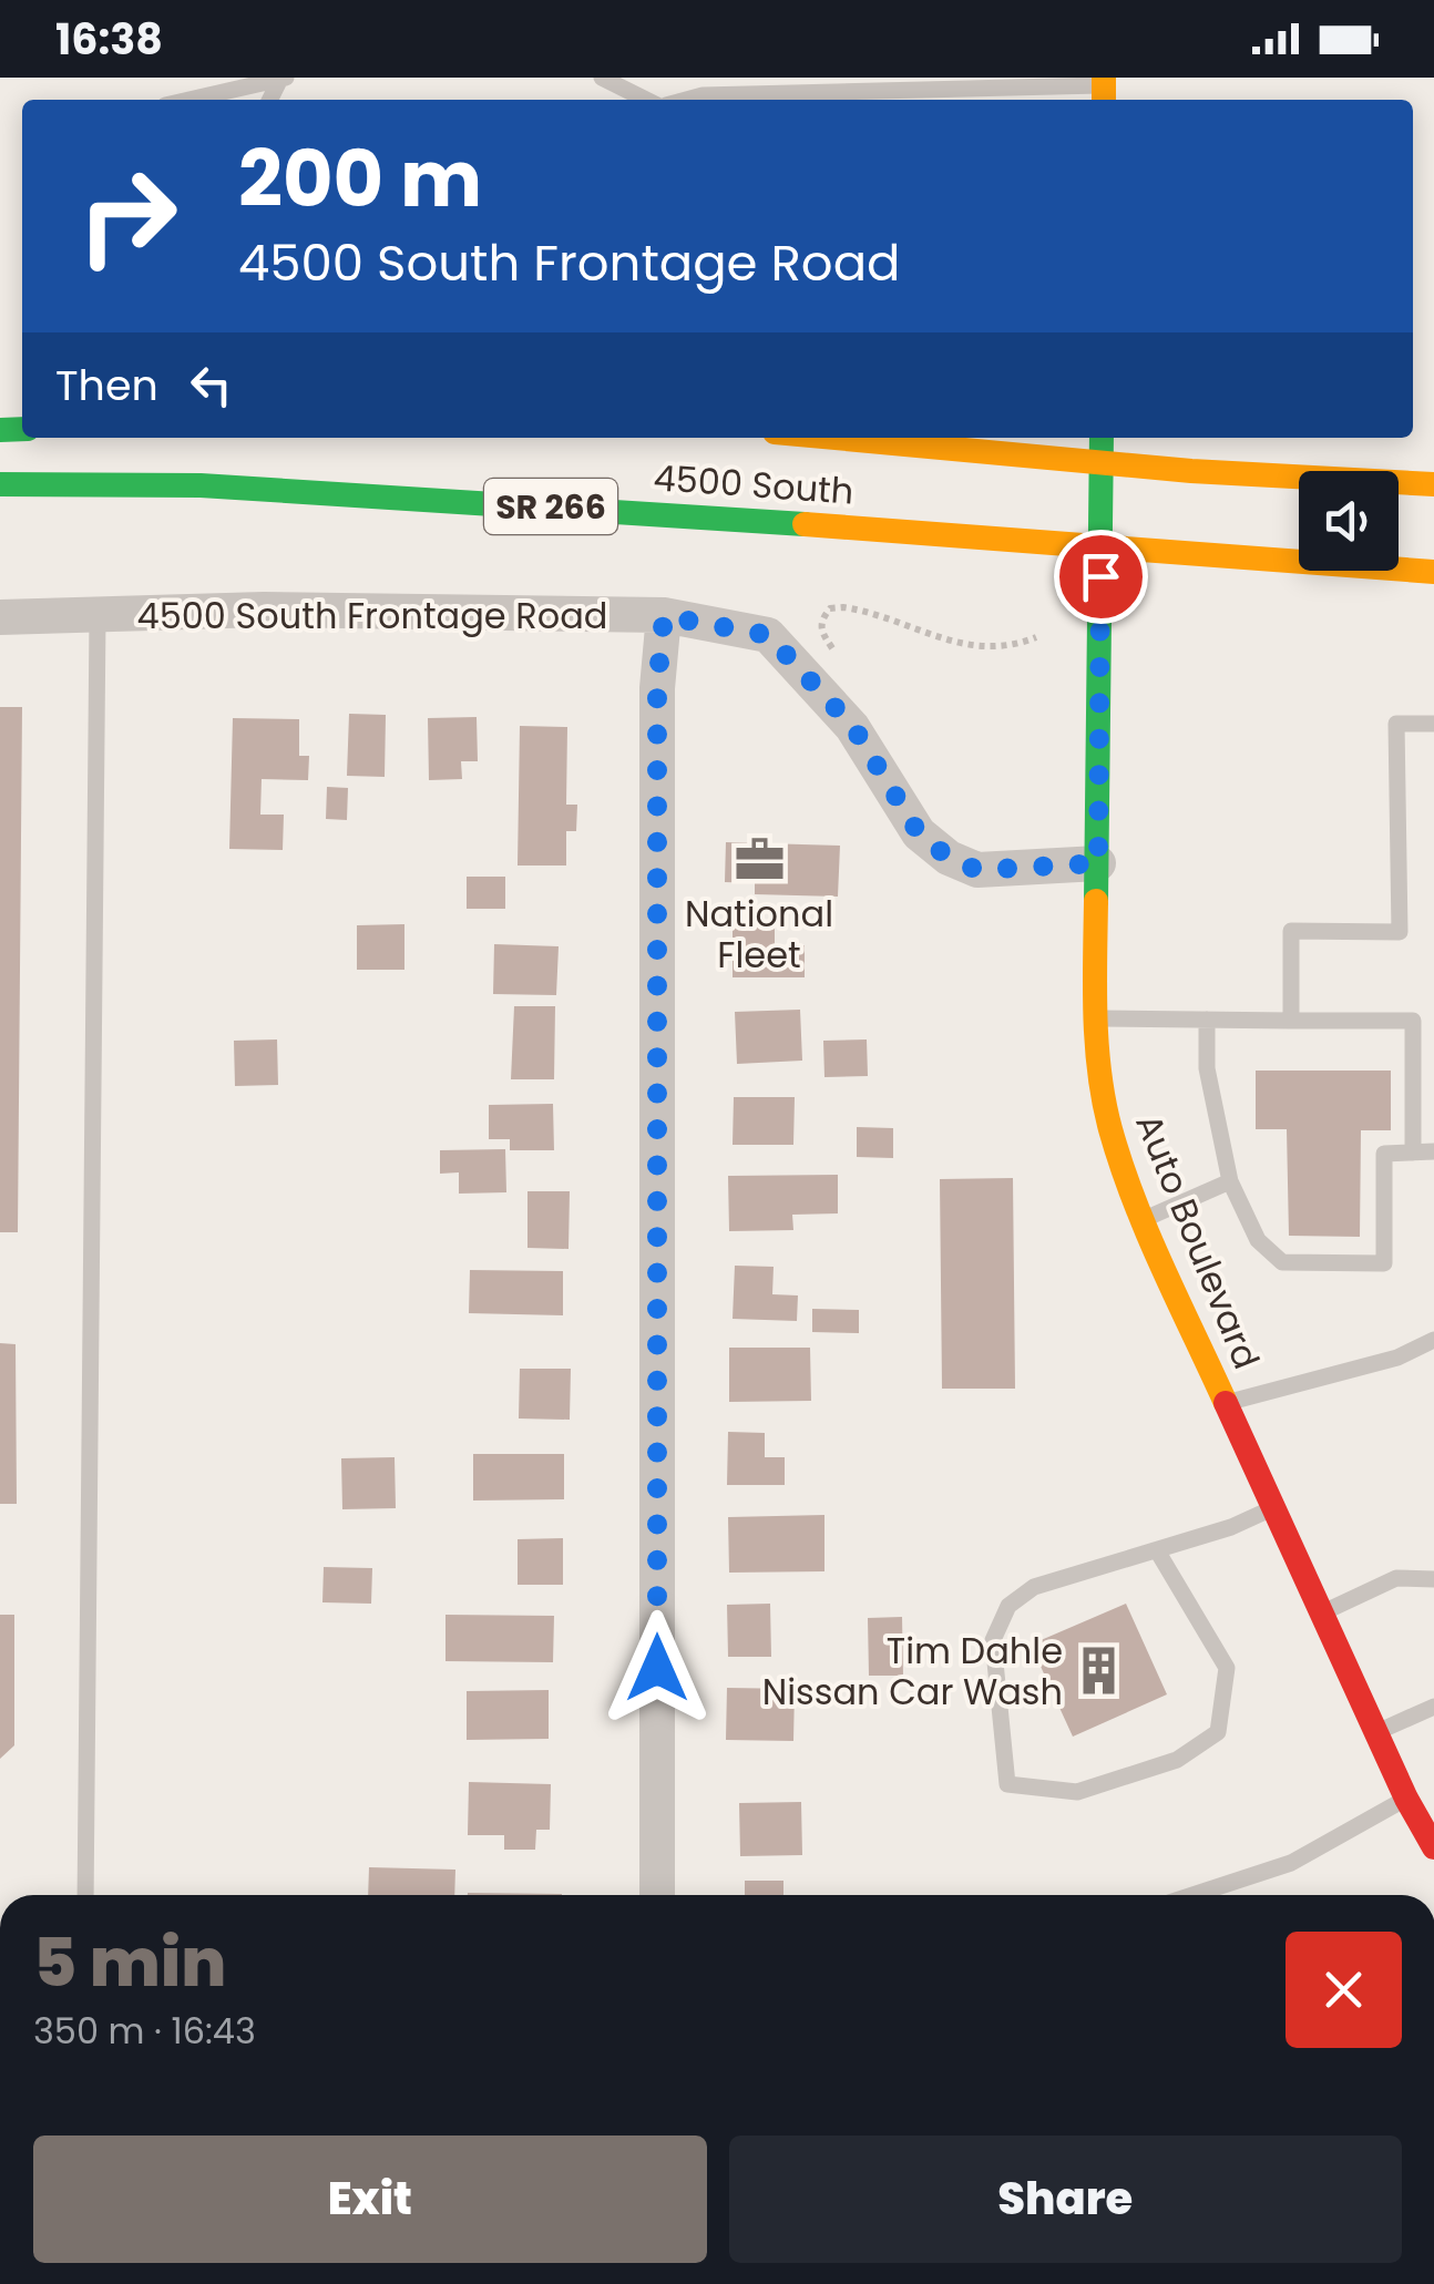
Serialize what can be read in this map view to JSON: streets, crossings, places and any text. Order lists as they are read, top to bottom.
{
  "streets": {
    "main road": ["4500 South", "SR 266", "Auto Boulevard"],
    "street": ["4500 South Frontage Road"]
  },
  "crossings": [
    ["4500 South", "Auto Boulevard"],
    ["4500 South Frontage Road", "Auto Boulevard"]
  ],
  "places": {
    "office": ["National Fleet"],
    "building": ["Tim Dahle Nissan Car Wash"]
  },
  "page": {
    "status": "16:38",
    "turn": ["200 m", "4500 South Frontage Road"],
    "then": "Then",
    "heading": ["5 min", "350 m · 16:43"],
    "buttons": ["Exit", "Share"]
  }
}
